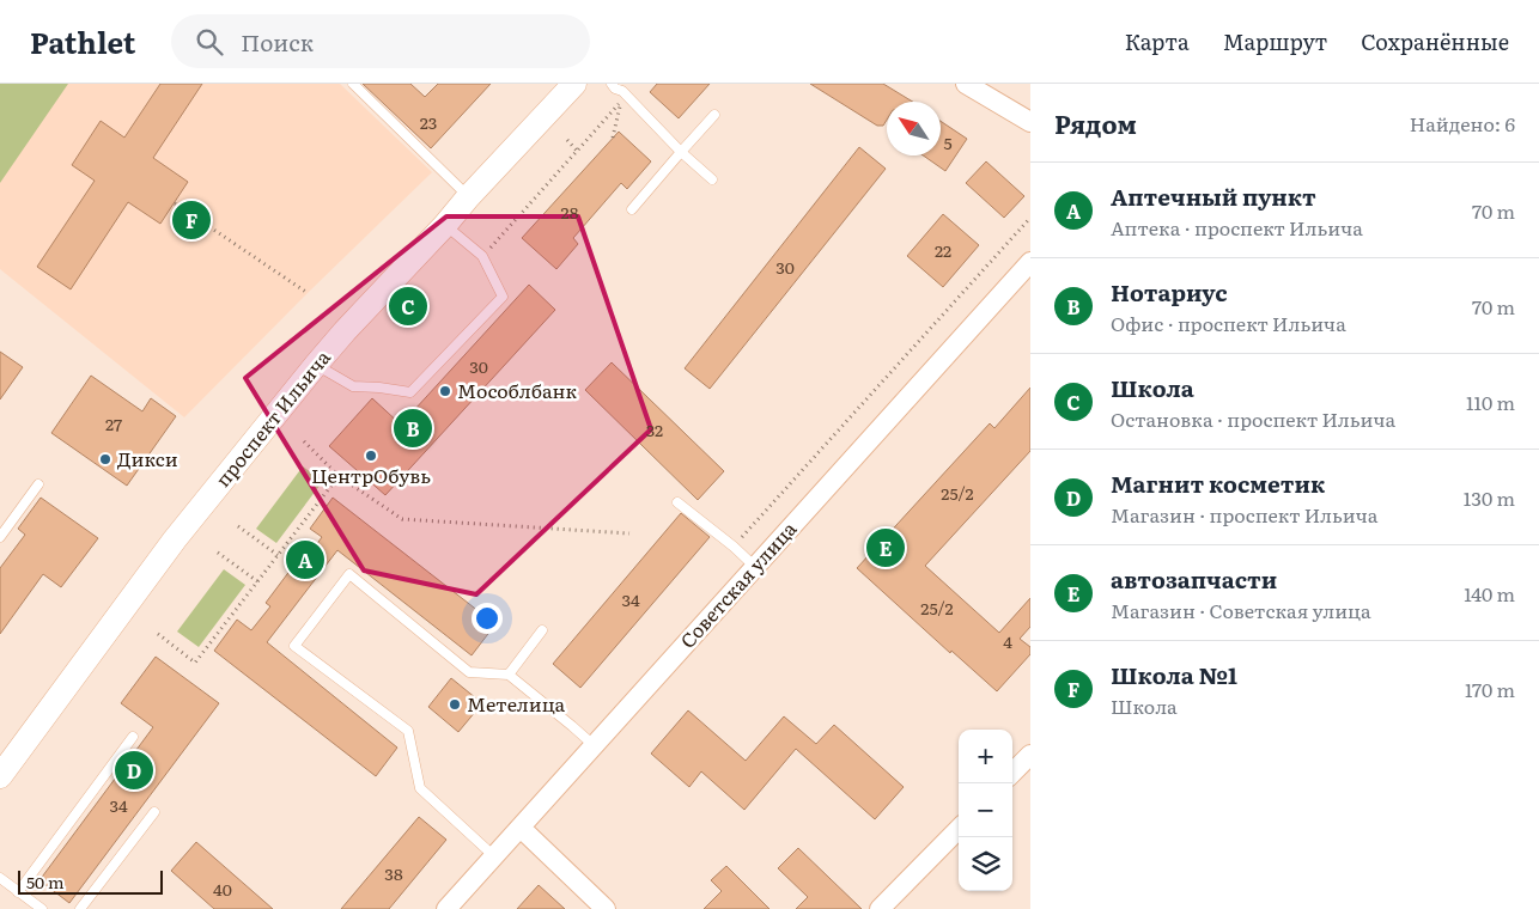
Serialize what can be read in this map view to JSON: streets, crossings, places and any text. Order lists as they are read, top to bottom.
{
  "streets": {
    "street": ["проспект Ильича", "Советская улица"]
  },
  "places": [
    "Мособлбанк",
    "ЦентрОбувь",
    "Дикси",
    "Метелица"
  ],
  "house_numbers": [
    "23",
    "5",
    "28",
    "22",
    "30",
    "30",
    "27",
    "32",
    "25/2",
    "34",
    "25/2",
    "4",
    "34",
    "38",
    "40"
  ],
  "scale_bar": "50 m",
  "north": "top left",
  "page": {
    "header": "Pathlet",
    "search": "Поиск",
    "nav": ["Карта", "Маршрут", "Сохранённые"],
    "heading": ["Рядом", "Найдено: 6"],
    "list": [
      {
        "mark": "A",
        "name": "Аптечный пункт",
        "note": "Аптека · проспект Ильича",
        "value": "70 m"
      },
      {
        "mark": "B",
        "name": "Нотариус",
        "note": "Офис · проспект Ильича",
        "value": "70 m"
      },
      {
        "mark": "C",
        "name": "Школа",
        "note": "Остановка · проспект Ильича",
        "value": "110 m"
      },
      {
        "mark": "D",
        "name": "Магнит косметик",
        "note": "Магазин · проспект Ильича",
        "value": "130 m"
      },
      {
        "mark": "E",
        "name": "автозапчасти",
        "note": "Магазин · Советская улица",
        "value": "140 m"
      },
      {
        "mark": "F",
        "name": "Школа №1",
        "note": "Школа",
        "value": "170 m"
      }
    ],
    "pins": [
      "F",
      "C",
      "B",
      "E",
      "A",
      "D"
    ],
    "map_buttons": ["+", "−"],
    "scale": "50 m"
  }
}
